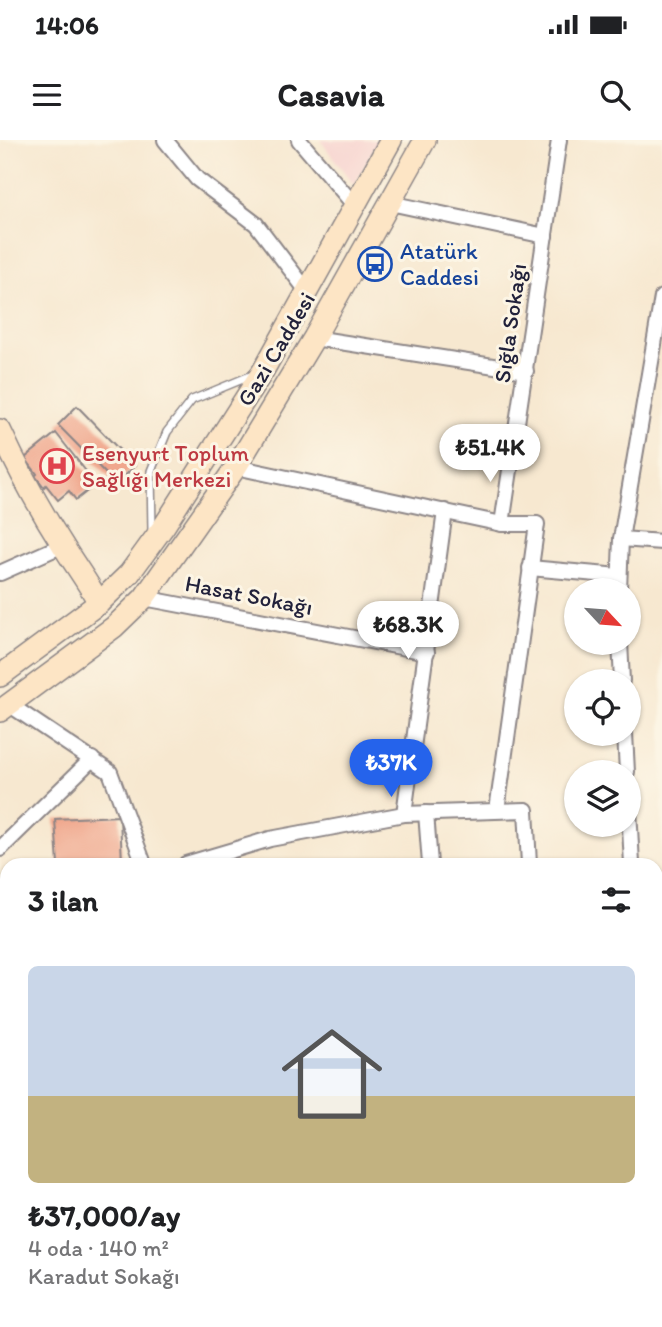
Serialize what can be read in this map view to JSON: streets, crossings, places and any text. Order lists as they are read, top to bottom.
{
  "streets": {
    "main road": ["Gazi Caddesi"],
    "street": ["Sığla Sokağı", "Hasat Sokağı"]
  },
  "crossings": [
    ["Gazi Caddesi", "Hasat Sokağı"]
  ],
  "places": {
    "bus stop": ["Atatürk Caddesi"],
    "hospital": ["Esenyurt Toplum Sağlığı Merkezi"]
  },
  "north": "bottom right",
  "page": {
    "status": "14:06",
    "header": "Casavia",
    "price": ["₺51.4K", "₺68.3K", "₺37K"],
    "heading": "3 ilan",
    "list": [
      {
        "name": "₺37,000/ay",
        "note": "4 oda · 140 m² · Karadut Sokağı"
      }
    ]
  }
}
